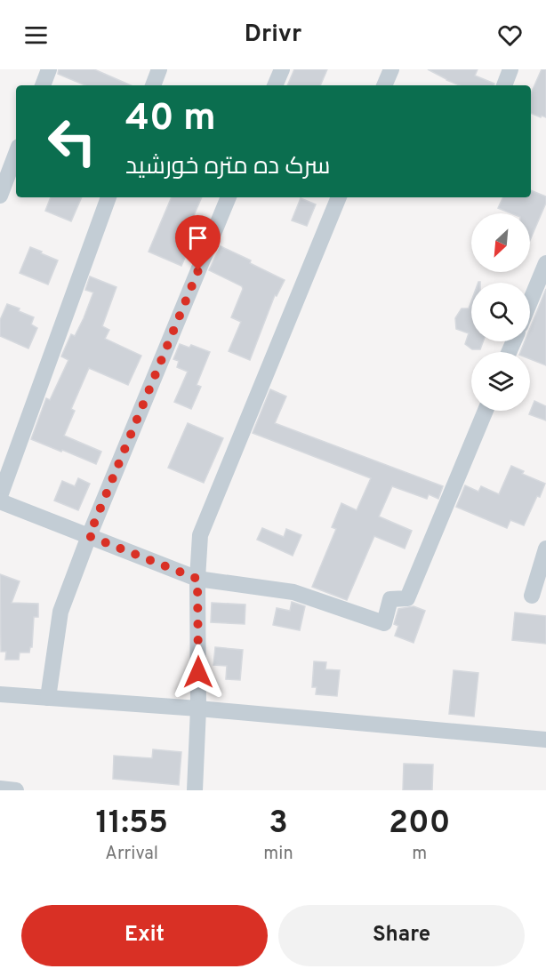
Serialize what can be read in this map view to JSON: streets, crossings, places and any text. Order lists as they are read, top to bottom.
{
  "north": "bottom left",
  "page": {
    "header": "Drivr",
    "turn": ["40 m", "سرک ده متره خورشید"],
    "eta": [
      "11:55",
      "Arrival",
      "3",
      "min",
      "200",
      "m"
    ],
    "buttons": ["Exit", "Share"]
  }
}
